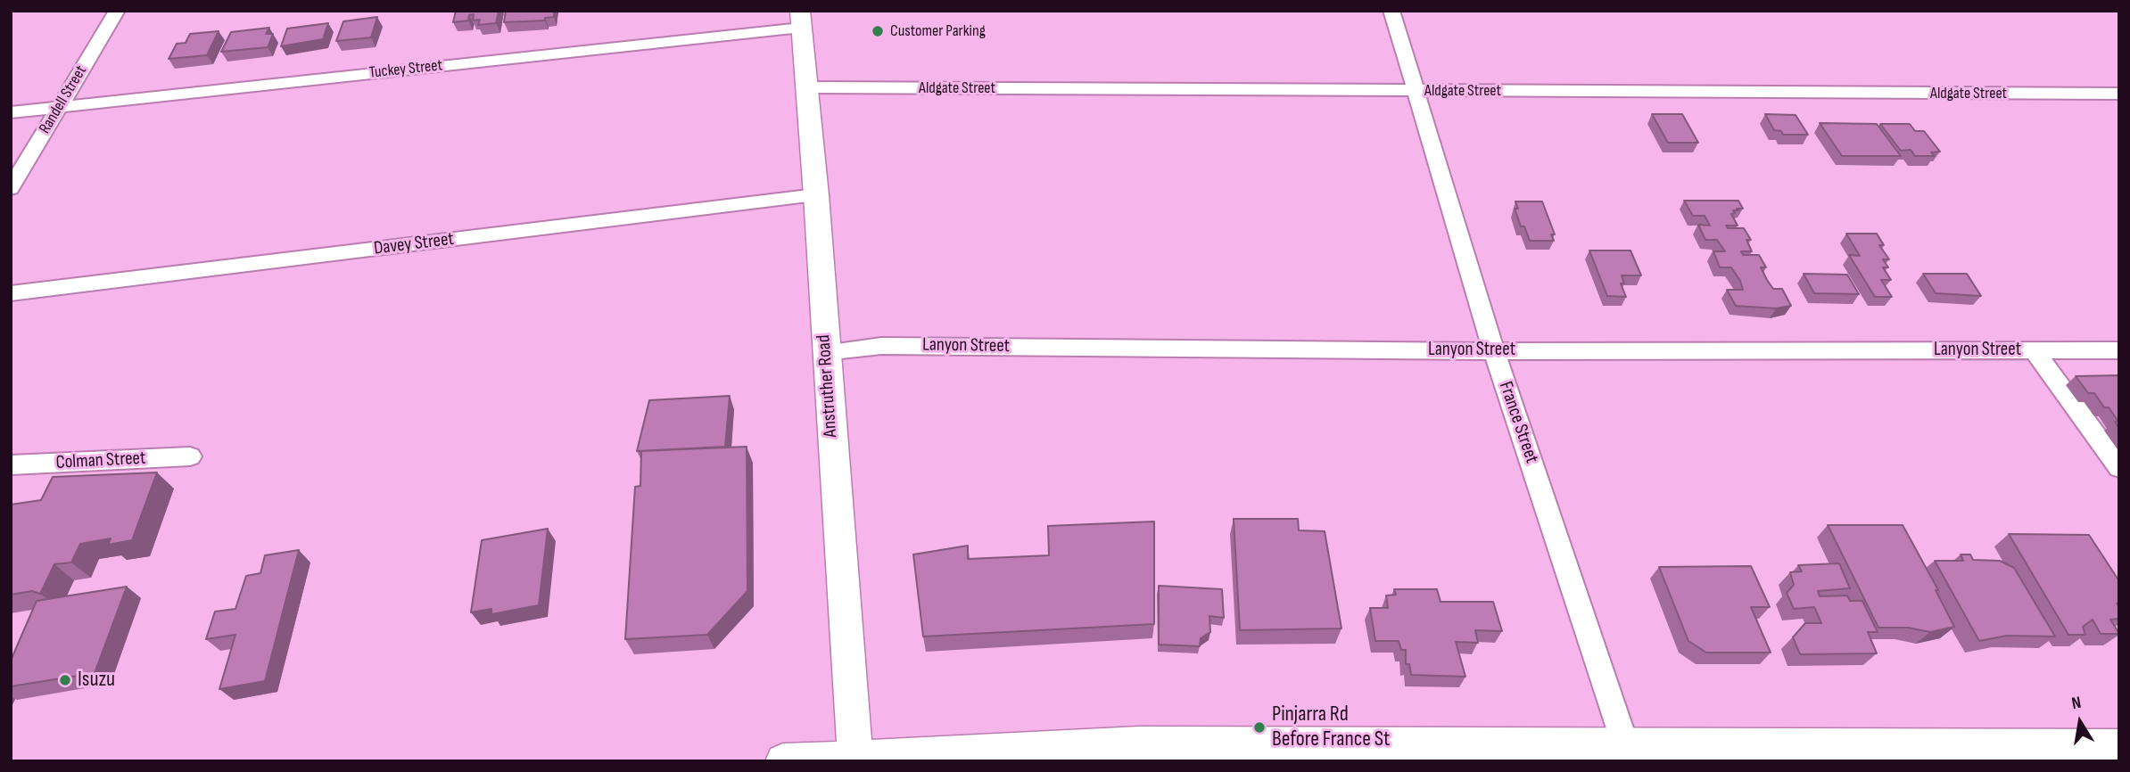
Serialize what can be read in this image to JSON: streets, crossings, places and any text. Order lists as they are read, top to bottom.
{
  "streets": {
    "main road": ["Anstruther Road"],
    "street": [
      "Tuckey Street",
      "Aldgate Street",
      "Randell Street",
      "Davey Street",
      "Lanyon Street",
      "France Street",
      "Colman Street"
    ]
  },
  "crossings": [
    ["Tuckey Street", "Randell Street"],
    ["Tuckey Street", "Anstruther Road"],
    ["Aldgate Street", "Anstruther Road"],
    ["Aldgate Street", "France Street"],
    ["Davey Street", "Anstruther Road"],
    ["Lanyon Street", "Anstruther Road"],
    ["Lanyon Street", "France Street"]
  ],
  "places": ["Customer Parking", "Isuzu", "Pinjarra Rd Before France St"],
  "north": "top"
}
